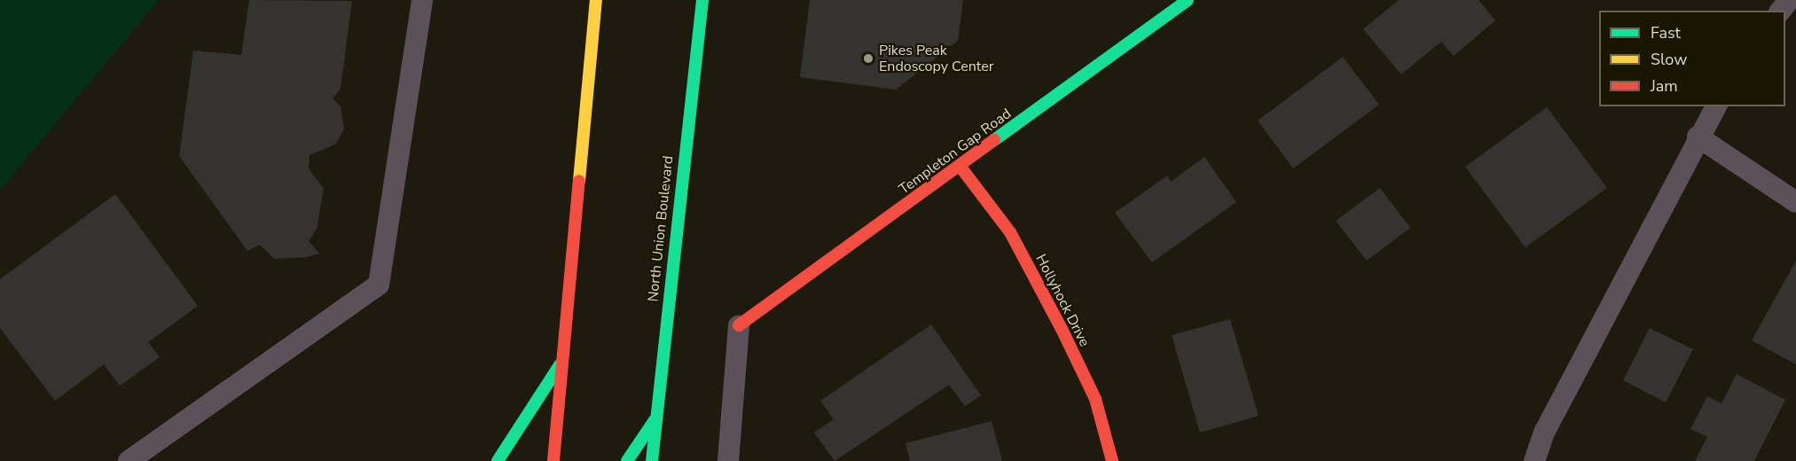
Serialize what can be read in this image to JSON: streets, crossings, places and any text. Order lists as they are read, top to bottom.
{
  "streets": {
    "main road": ["Templeton Gap Road", "North Union Boulevard", "Hollyhock Drive"]
  },
  "crossings": [
    ["Templeton Gap Road", "Hollyhock Drive"]
  ],
  "places": ["Pikes Peak Endoscopy Center"],
  "legend": ["Fast", "Slow", "Jam"]
}
